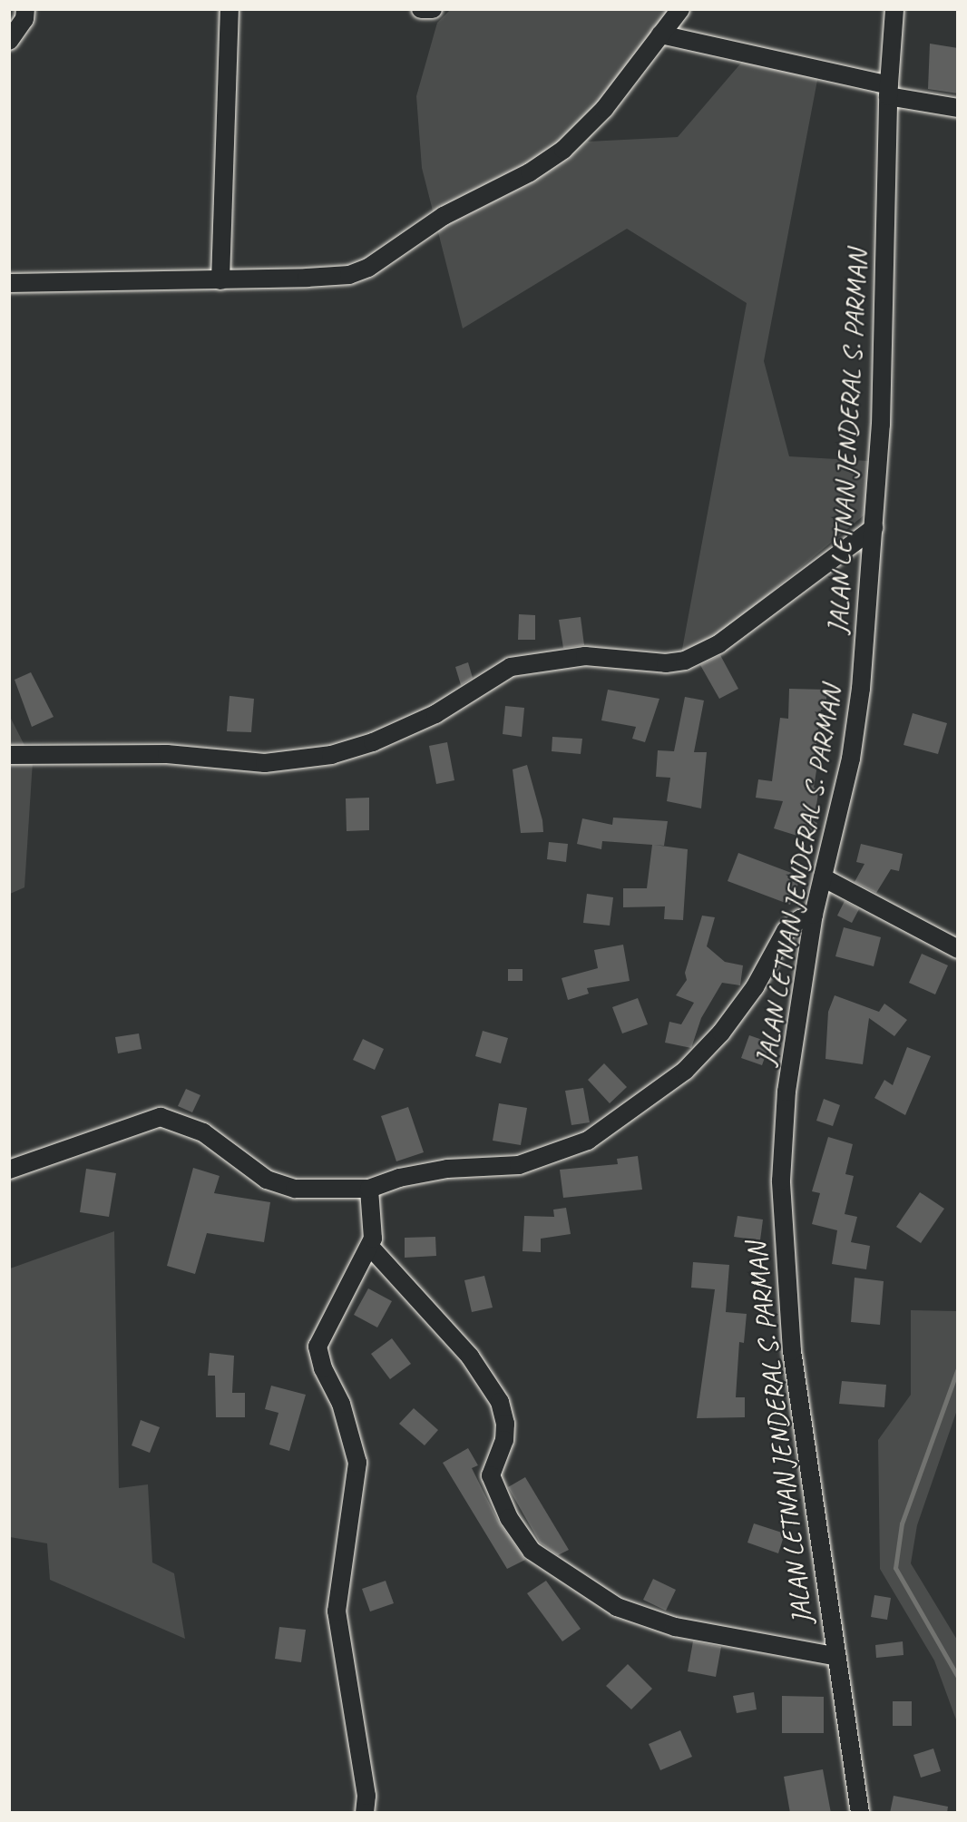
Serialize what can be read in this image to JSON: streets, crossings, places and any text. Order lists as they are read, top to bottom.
{
  "streets": {
    "street": ["JALAN LETNAN JENDERAL S. PARMAN"]
  }
}
